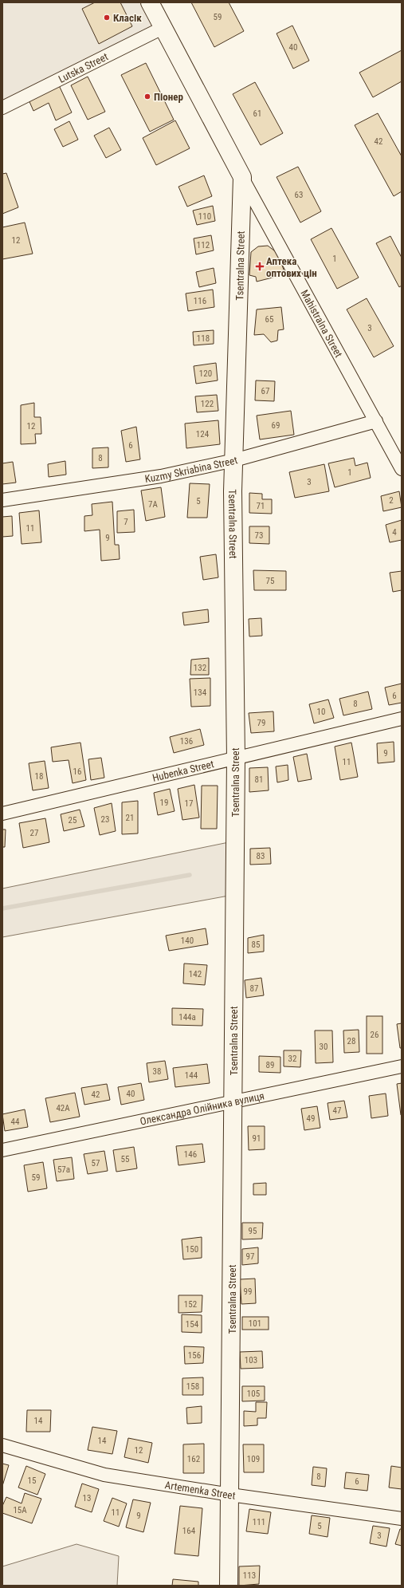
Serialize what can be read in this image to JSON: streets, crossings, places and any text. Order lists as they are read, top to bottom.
{
  "streets": {
    "main road": ["Tsentralna Street"],
    "street": [
      "Lutska Street",
      "Mahistralna Street",
      "Kuzmy Skriabina Street",
      "Hubenka Street",
      "Олександра Олійника вулиця",
      "Artemenka Street"
    ]
  },
  "crossings": [
    ["Lutska Street", "Tsentralna Street"],
    ["Tsentralna Street", "Mahistralna Street"],
    ["Tsentralna Street", "Kuzmy Skriabina Street"],
    ["Tsentralna Street", "Hubenka Street"],
    ["Tsentralna Street", "Олександра Олійника вулиця"],
    ["Tsentralna Street", "Artemenka Street"],
    ["Mahistralna Street", "Kuzmy Skriabina Street"]
  ],
  "places": {
    "other": ["Класік", "Піонер"],
    "health": ["Аптека оптових цін"]
  },
  "house_numbers": [
    "59",
    "40",
    "61",
    "42",
    "63",
    "110",
    "12",
    "112",
    "1",
    "116",
    "65",
    "3",
    "118",
    "120",
    "67",
    "122",
    "69",
    "12",
    "124",
    "6",
    "8",
    "1",
    "3",
    "2",
    "5",
    "7А",
    "71",
    "7",
    "11",
    "4",
    "73",
    "9",
    "75",
    "132",
    "134",
    "6",
    "8",
    "10",
    "79",
    "136",
    "9",
    "11",
    "16",
    "18",
    "81",
    "19",
    "17",
    "21",
    "23",
    "25",
    "27",
    "83",
    "140",
    "85",
    "142",
    "87",
    "144а",
    "26",
    "28",
    "30",
    "32",
    "89",
    "38",
    "144",
    "40",
    "42",
    "42А",
    "47",
    "49",
    "44",
    "91",
    "146",
    "55",
    "57",
    "57а",
    "59",
    "95",
    "150",
    "97",
    "99",
    "152",
    "101",
    "154",
    "156",
    "103",
    "158",
    "105",
    "14",
    "14",
    "12",
    "162",
    "109",
    "8",
    "15",
    "6",
    "13",
    "15А",
    "11",
    "9",
    "111",
    "5",
    "164",
    "3",
    "113"
  ]
}
